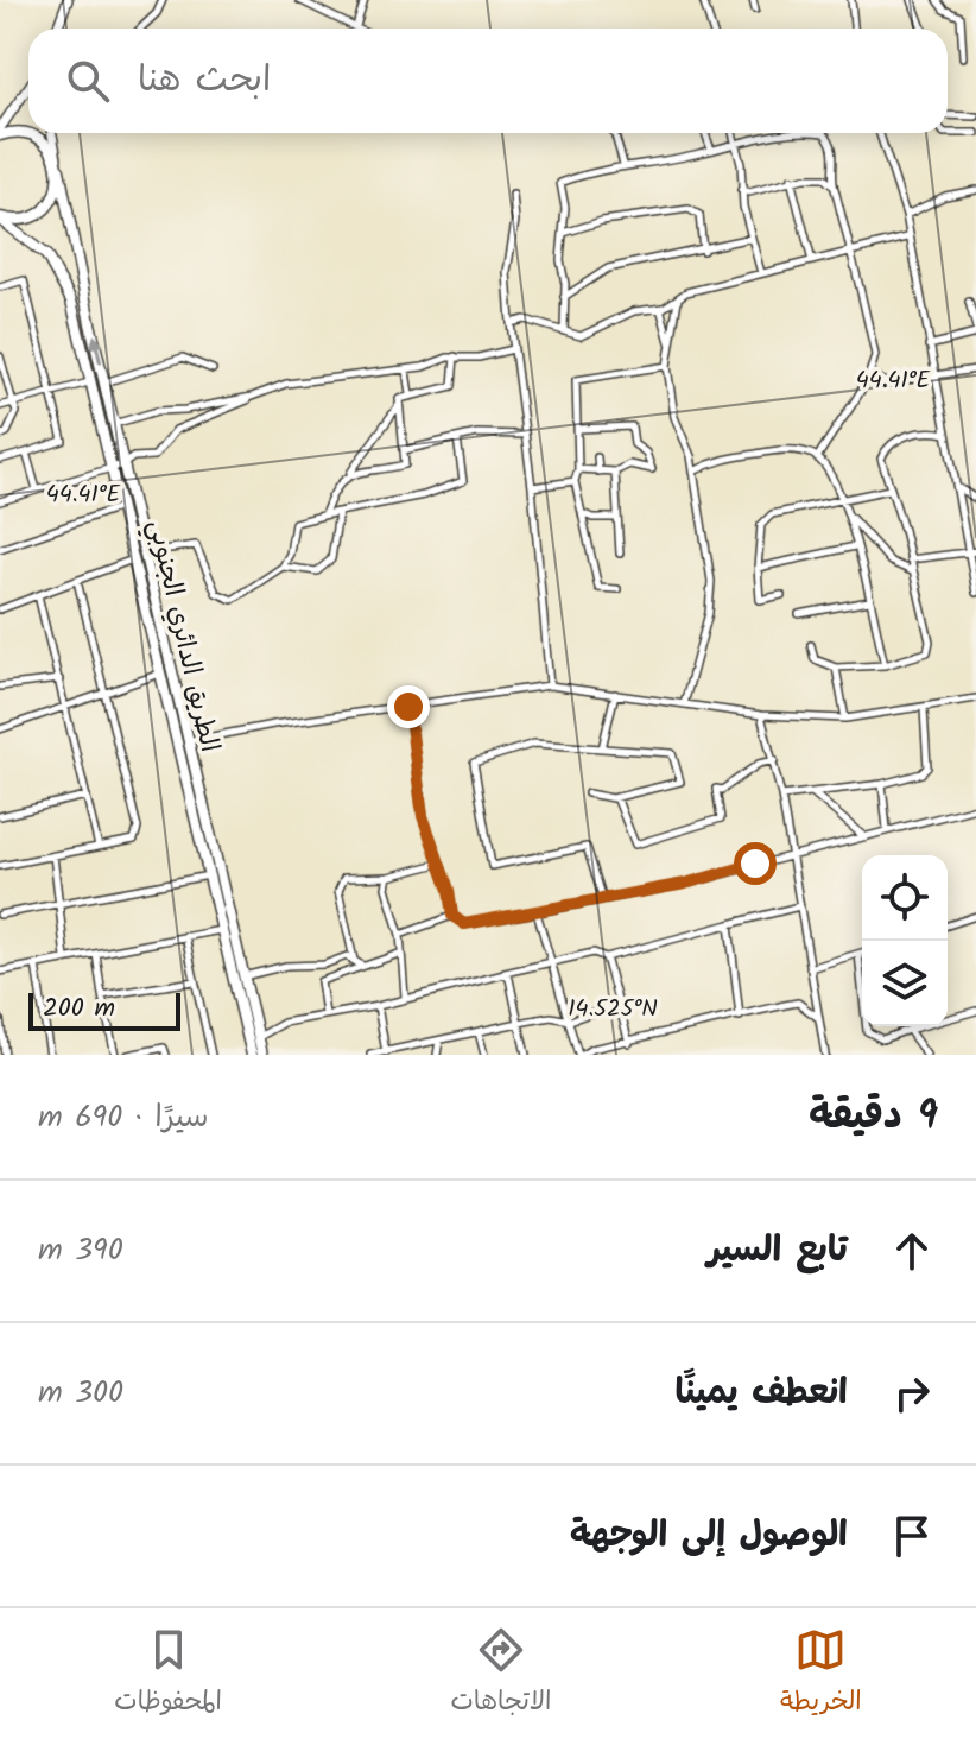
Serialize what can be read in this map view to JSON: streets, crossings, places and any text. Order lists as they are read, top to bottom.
{
  "streets": {
    "main road": ["الطريق الدائري الجنوبي"]
  },
  "scale_bar": "200 m",
  "page": {
    "search": "ابحث هنا",
    "scale": "200 m",
    "heading": ["9 دقيقة", "سيرًا · 690 m"],
    "list": [
      ["تابع السير", "390 m"],
      ["انعطف يمينًا", "300 m"],
      "الوصول إلى الوجهة"
    ],
    "nav": ["الخريطة", "الاتجاهات", "المحفوظات"]
  },
  "coordinates": ["44.41°E", "14.525°N"]
}
